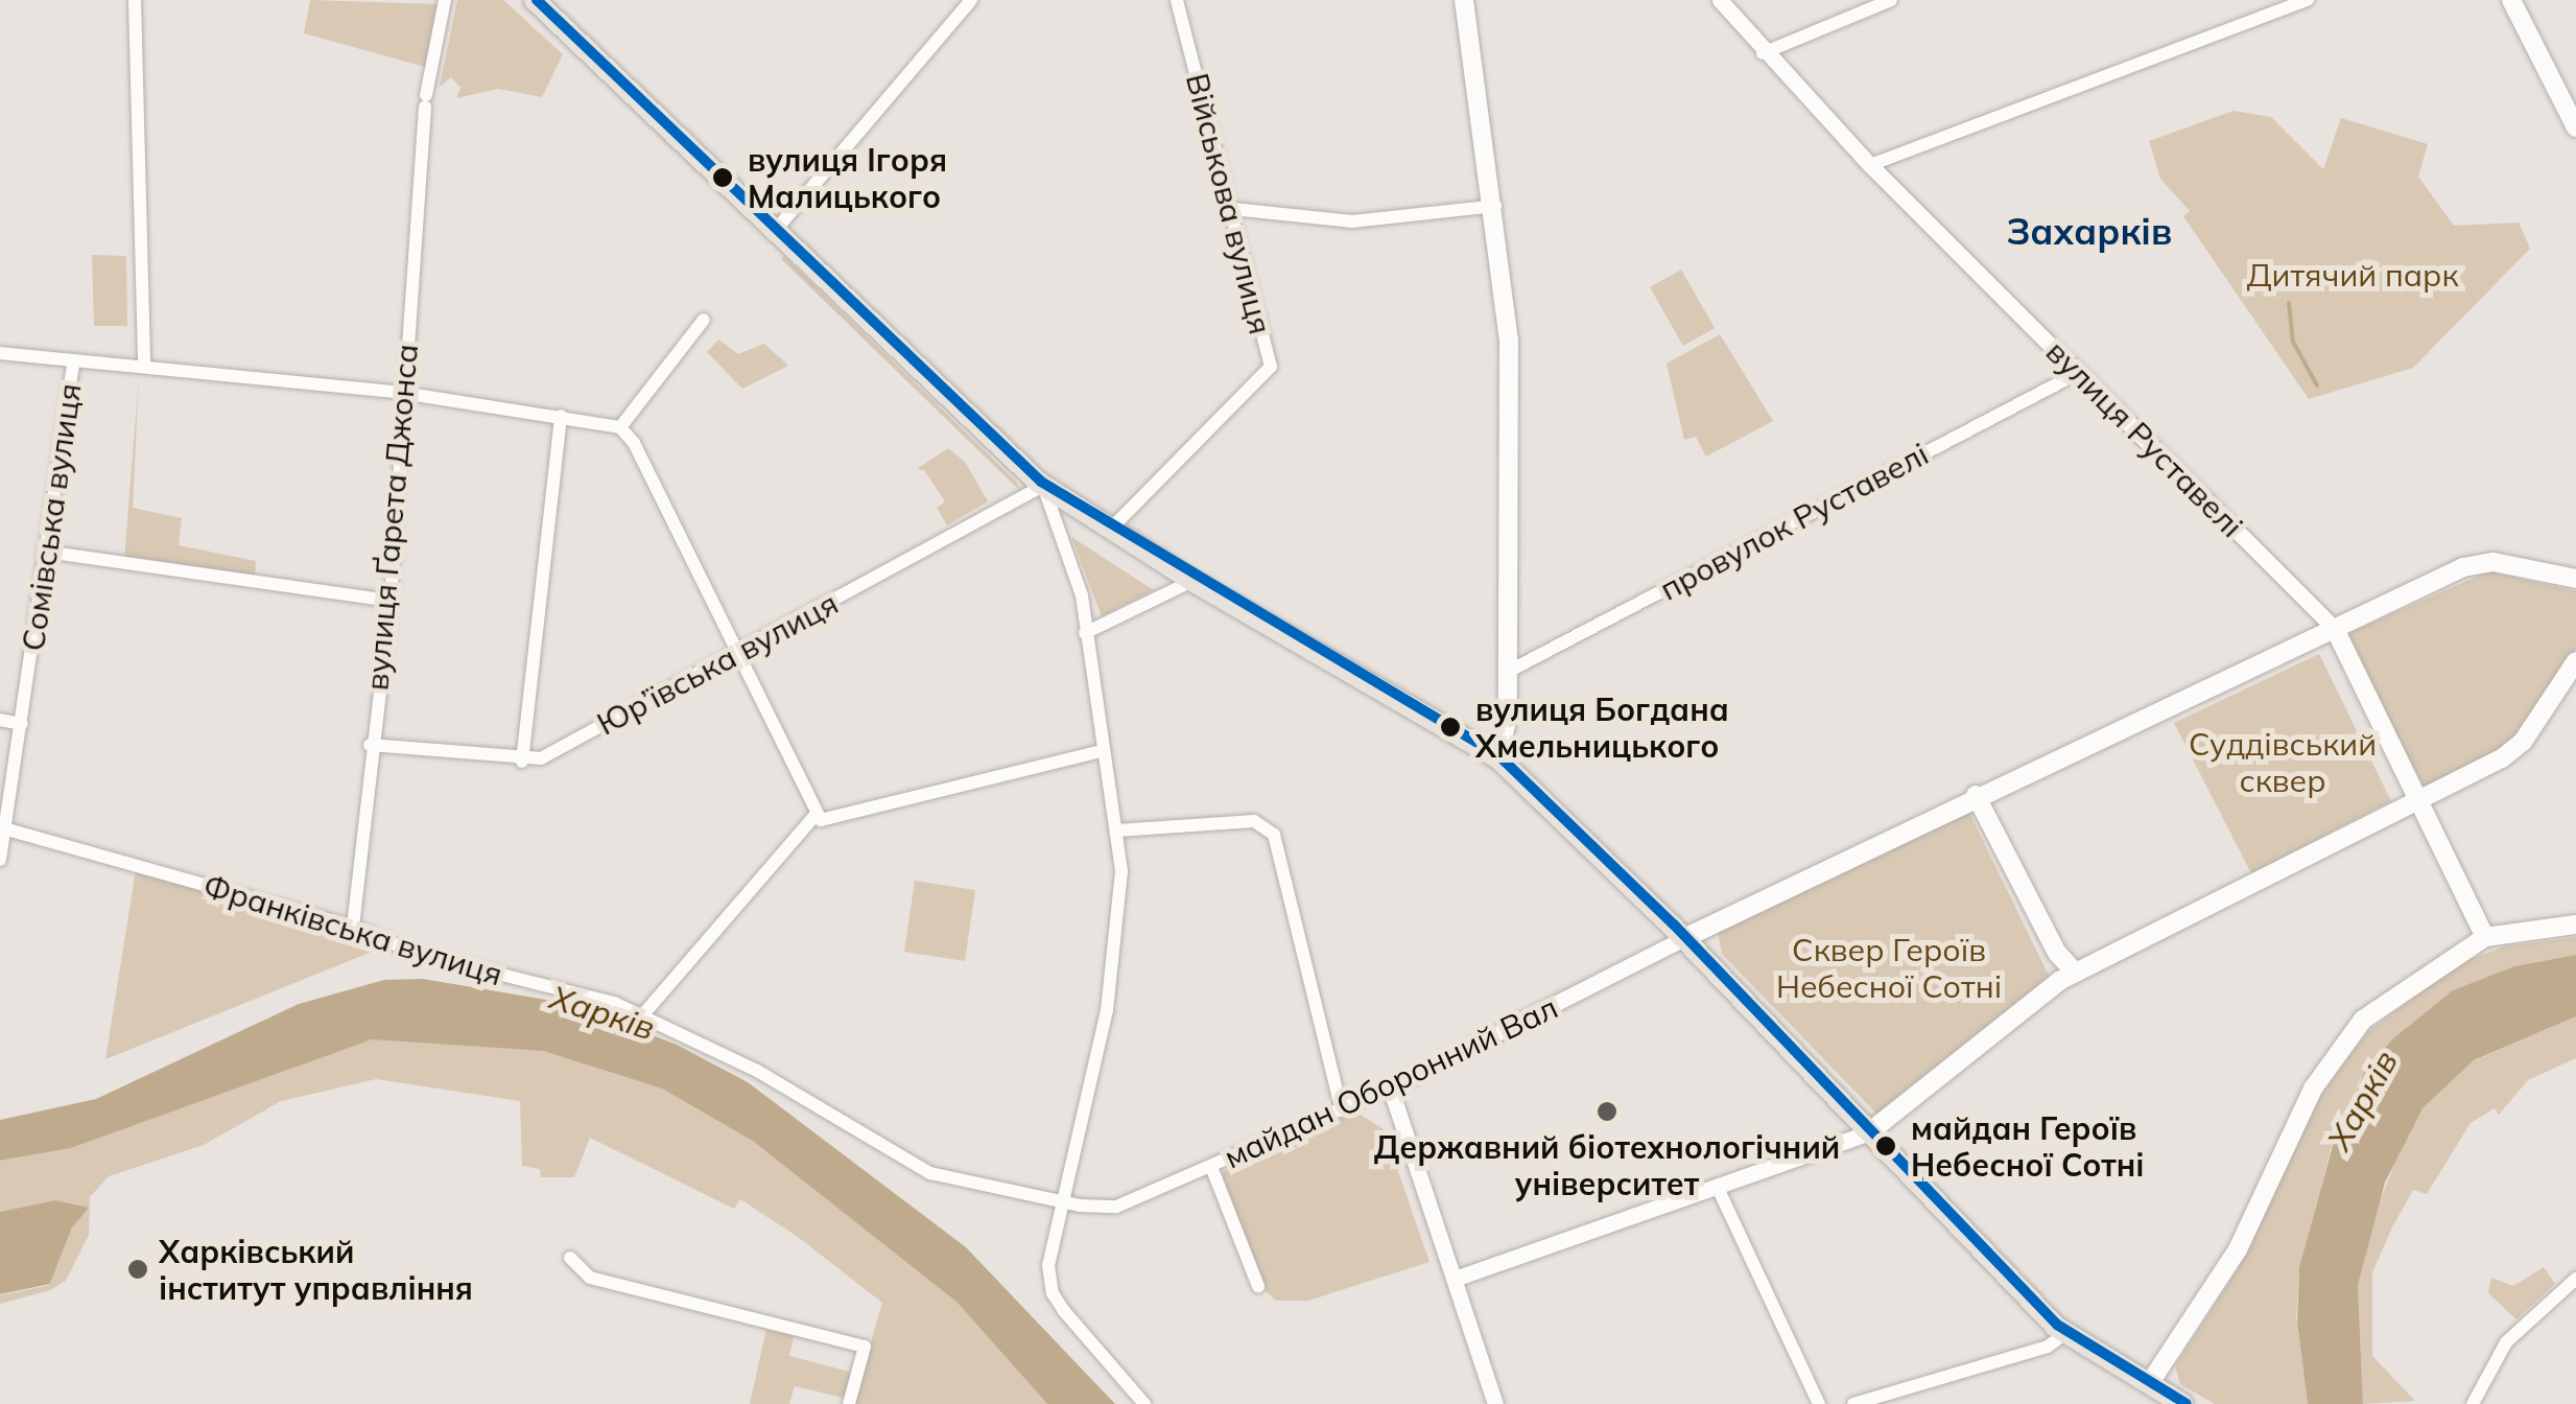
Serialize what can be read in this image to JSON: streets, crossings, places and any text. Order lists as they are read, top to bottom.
{
  "streets": {
    "main road": ["вулиця Руставелі"],
    "street": [
      "Військова вулиця",
      "Сомівська вулиця",
      "вулиця Ґарета Джонса",
      "провулок Руставелі",
      "Юр’ївська вулиця",
      "Франківська вулиця",
      "майдан Оборонний Вал"
    ]
  },
  "crossings": [
    ["вулиця Руставелі", "провулок Руставелі"],
    ["Сомівська вулиця", "Франківська вулиця"],
    ["вулиця Ґарета Джонса", "Франківська вулиця"],
    ["Франківська вулиця", "майдан Оборонний Вал"]
  ],
  "districts": ["Захарків"],
  "water": ["Харків"],
  "parks": ["Дитячий парк", "Суддівський сквер", "Сквер Героїв Небесної Сотні"],
  "places": [
    "вулиця Ігоря Малицького",
    "вулиця Богдана Хмельницького",
    "Державний біотехнологічний університет",
    "майдан Героїв Небесної Сотні",
    "Харківський інститут управління"
  ]
}
